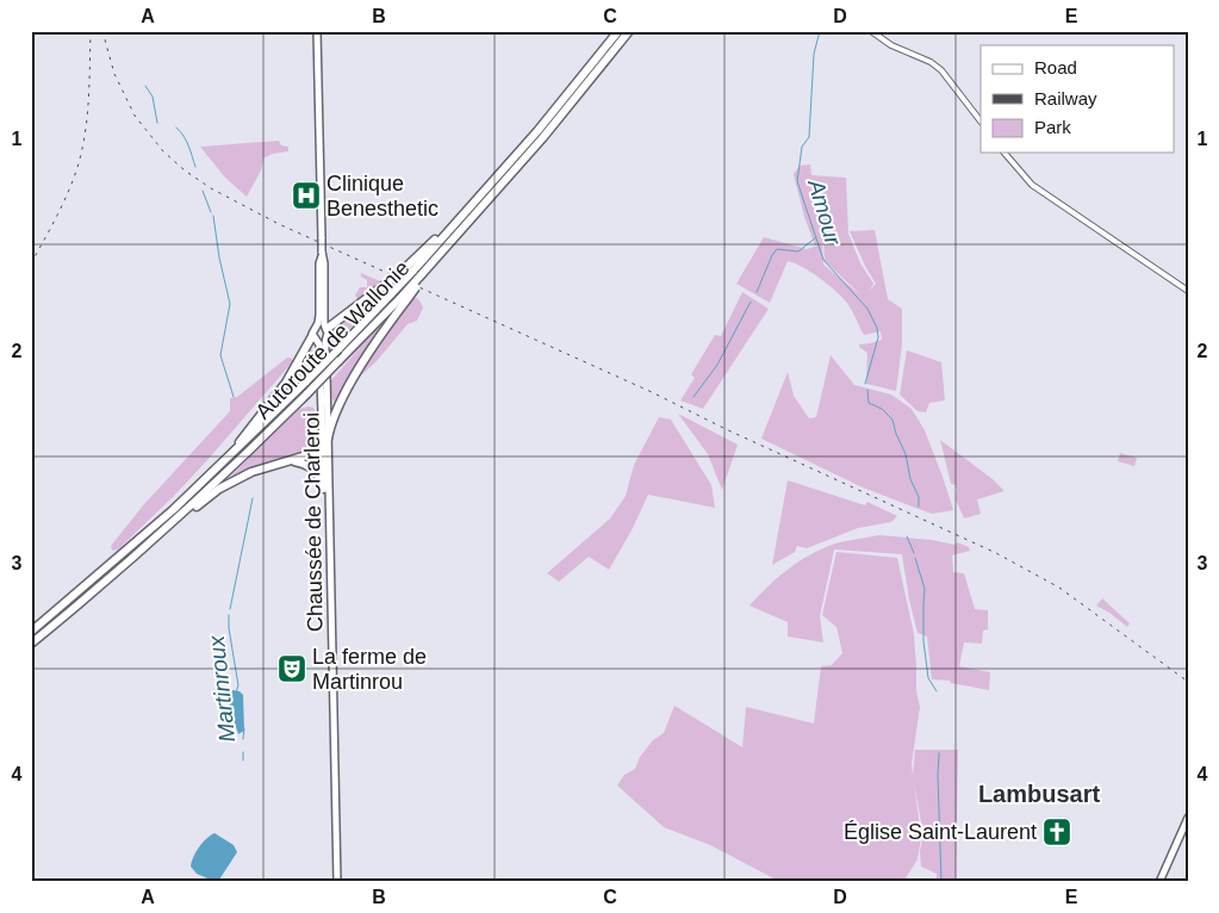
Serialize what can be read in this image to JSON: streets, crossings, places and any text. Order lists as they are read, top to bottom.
{
  "streets": {
    "highway": ["Autoroute de Wallonie"],
    "main road": ["Chaussée de Charleroi"]
  },
  "districts": ["Lambusart"],
  "water": ["Amour", "Martinroux"],
  "places": {
    "hospital": ["Clinique Benesthetic"],
    "theatre": ["La ferme de Martinrou"],
    "church": ["Église Saint-Laurent"]
  },
  "legend": ["Road", "Railway", "Park"],
  "grid": {
    "columns": [
      "A",
      "B",
      "C",
      "D",
      "E"
    ],
    "rows": [
      "1",
      "2",
      "3",
      "4"
    ]
  }
}
